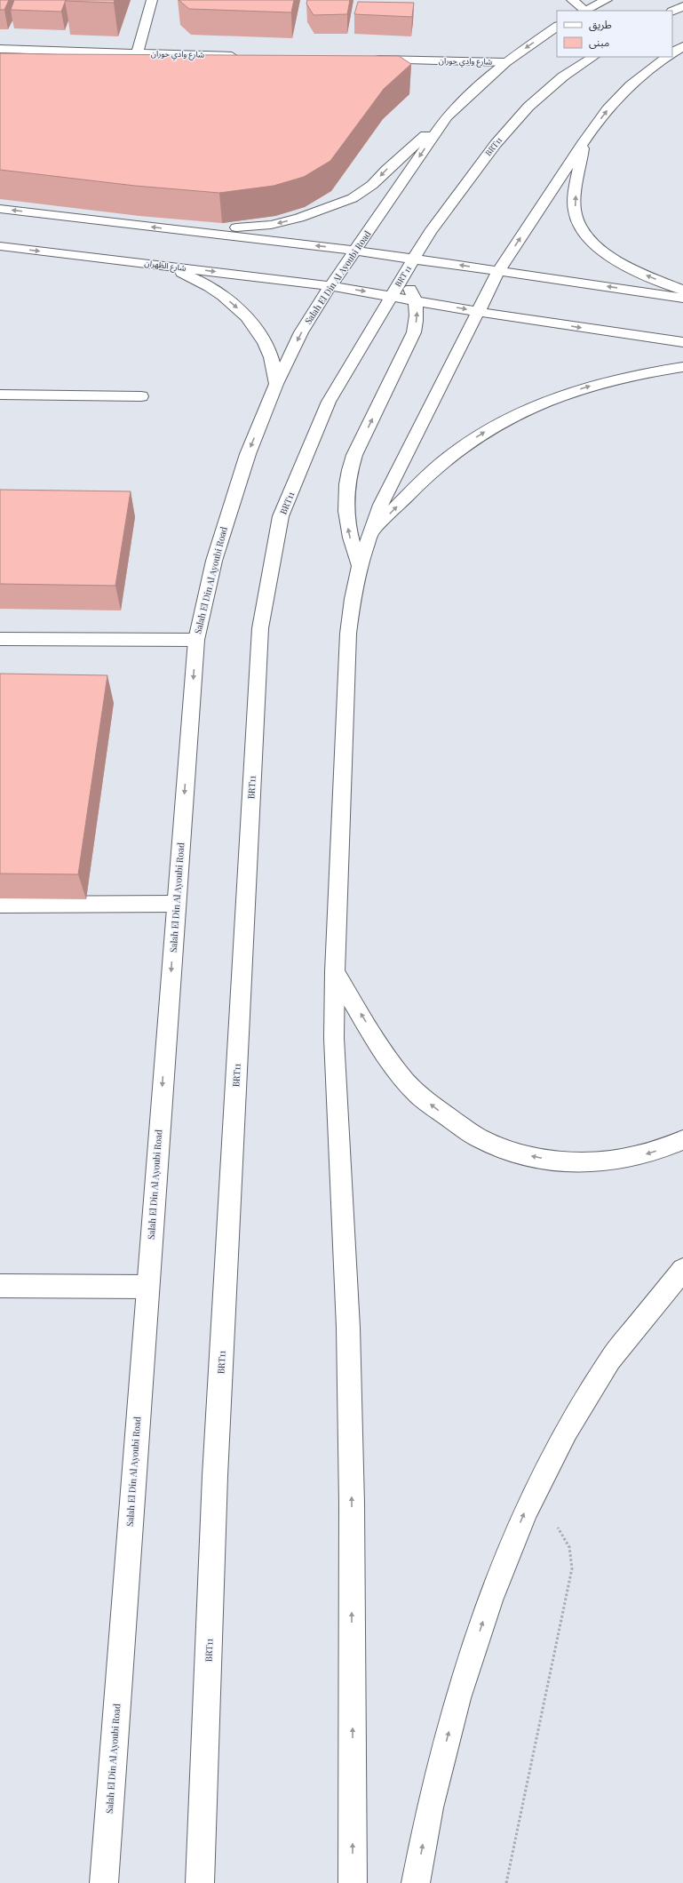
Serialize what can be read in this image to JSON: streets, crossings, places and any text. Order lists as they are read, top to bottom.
{
  "streets": {
    "main road": [
      "شارع وادي حوران",
      "BRT11",
      "شارع الظهران",
      "BRT 11",
      "Salah El Din Al Ayoubi Road"
    ]
  },
  "crossings": [
    ["شارع وادي حوران", "Salah El Din Al Ayoubi Road"],
    ["BRT11", "شارع الظهران"],
    ["BRT11", "BRT 11"],
    ["شارع الظهران", "BRT 11"],
    ["شارع الظهران", "Salah El Din Al Ayoubi Road"]
  ],
  "legend": ["طريق", "مبنى"]
}
